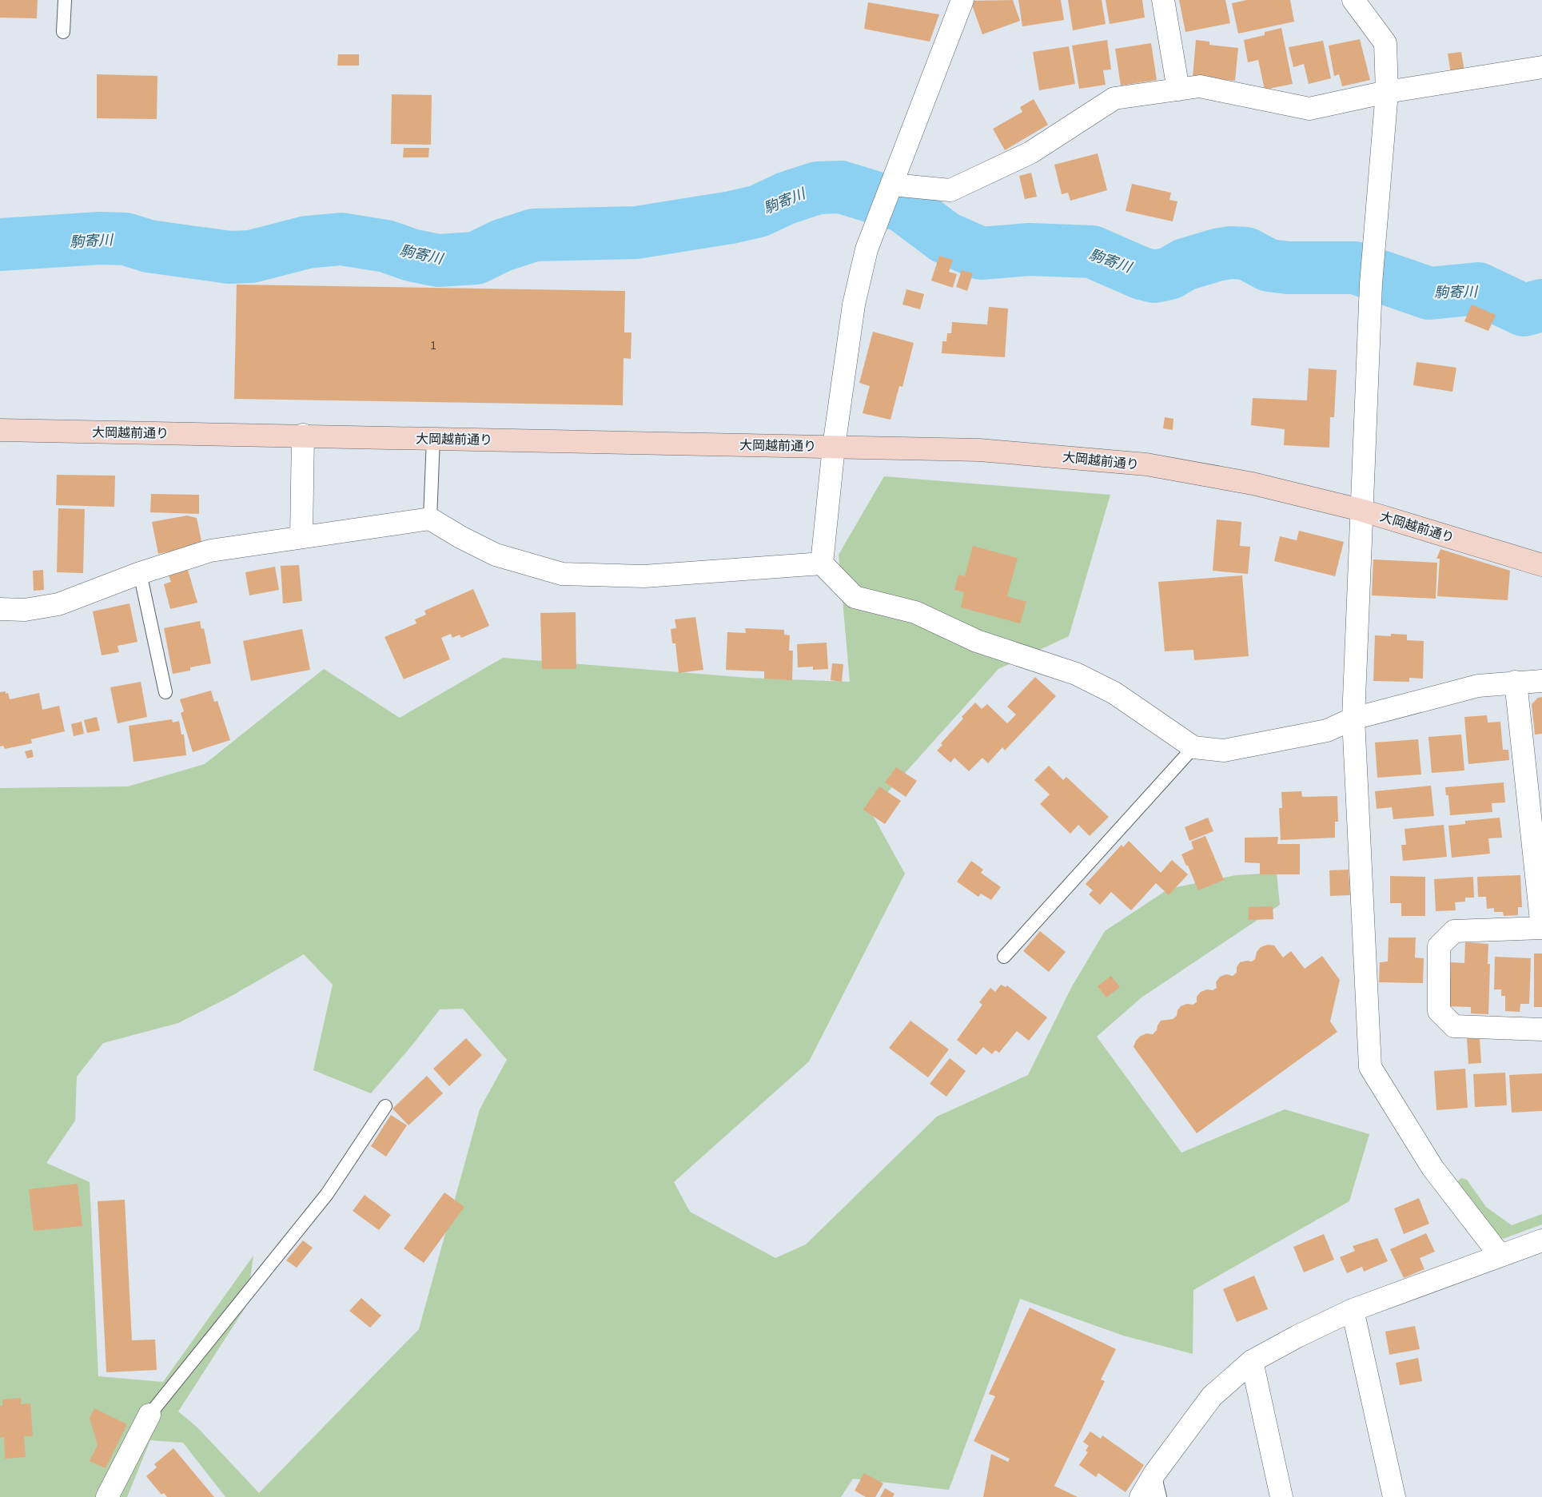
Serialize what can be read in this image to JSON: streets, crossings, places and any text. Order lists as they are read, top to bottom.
{
  "streets": {
    "street": ["大岡越前通り"]
  },
  "water": ["駒寄川"],
  "house_numbers": ["1"]
}
